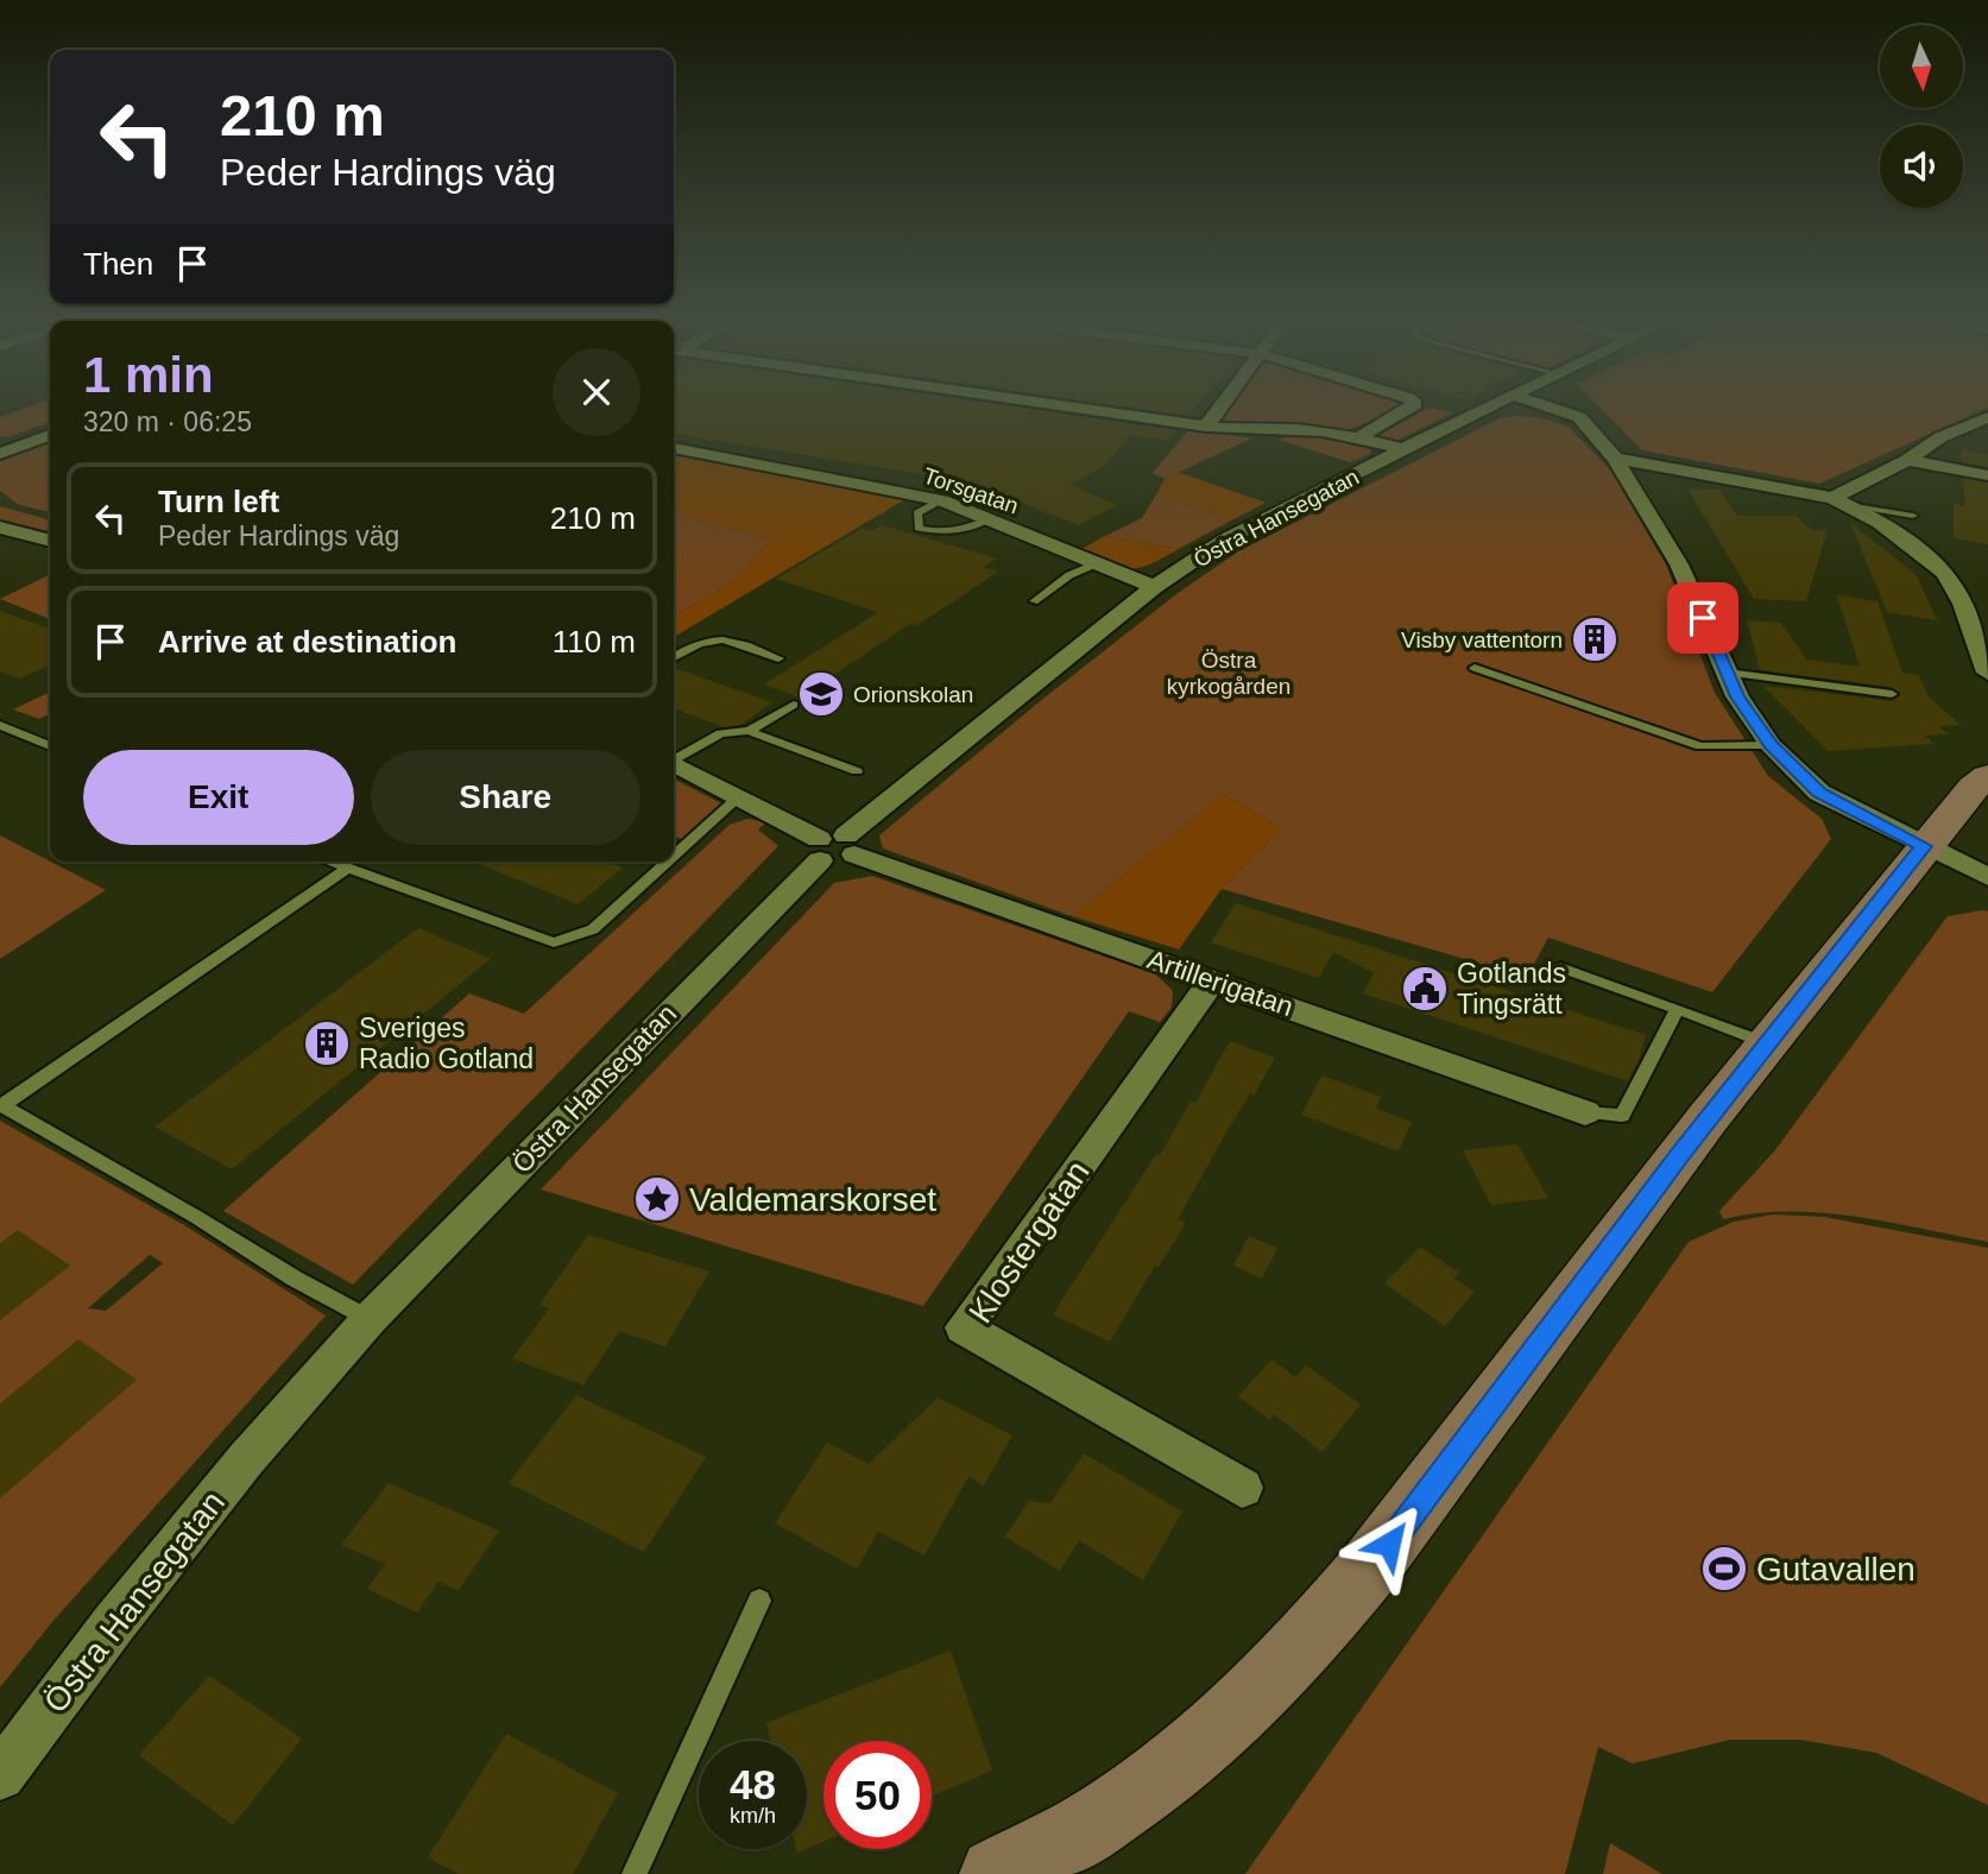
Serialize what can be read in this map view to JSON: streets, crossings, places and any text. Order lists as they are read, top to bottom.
{
  "streets": {
    "street": [
      "Torsgatan",
      "Östra Hansegatan",
      "Artillerigatan",
      "Klostergatan"
    ]
  },
  "crossings": [
    ["Torsgatan", "Östra Hansegatan"],
    ["Östra Hansegatan", "Artillerigatan"],
    ["Artillerigatan", "Klostergatan"]
  ],
  "parks": ["Östra kyrkogården"],
  "places": {
    "building": ["Visby vattentorn", "Sveriges Radio Gotland"],
    "school or university": ["Orionskolan"],
    "public building": ["Gotlands Tingsrätt"],
    "place": ["Valdemarskorset"],
    "sports": ["Gutavallen"]
  },
  "north": "bottom",
  "page": {
    "turn": ["210 m", "Peder Hardings väg"],
    "then": "Then",
    "heading": ["1 min", "320 m · 06:25"],
    "list": [
      {
        "name": "Turn left",
        "note": "Peder Hardings väg",
        "value": "210 m"
      },
      {
        "name": "Arrive at destination",
        "value": "110 m"
      }
    ],
    "buttons": ["Exit", "Share"],
    "speed": "48 km/h",
    "limit": "50"
  }
}
